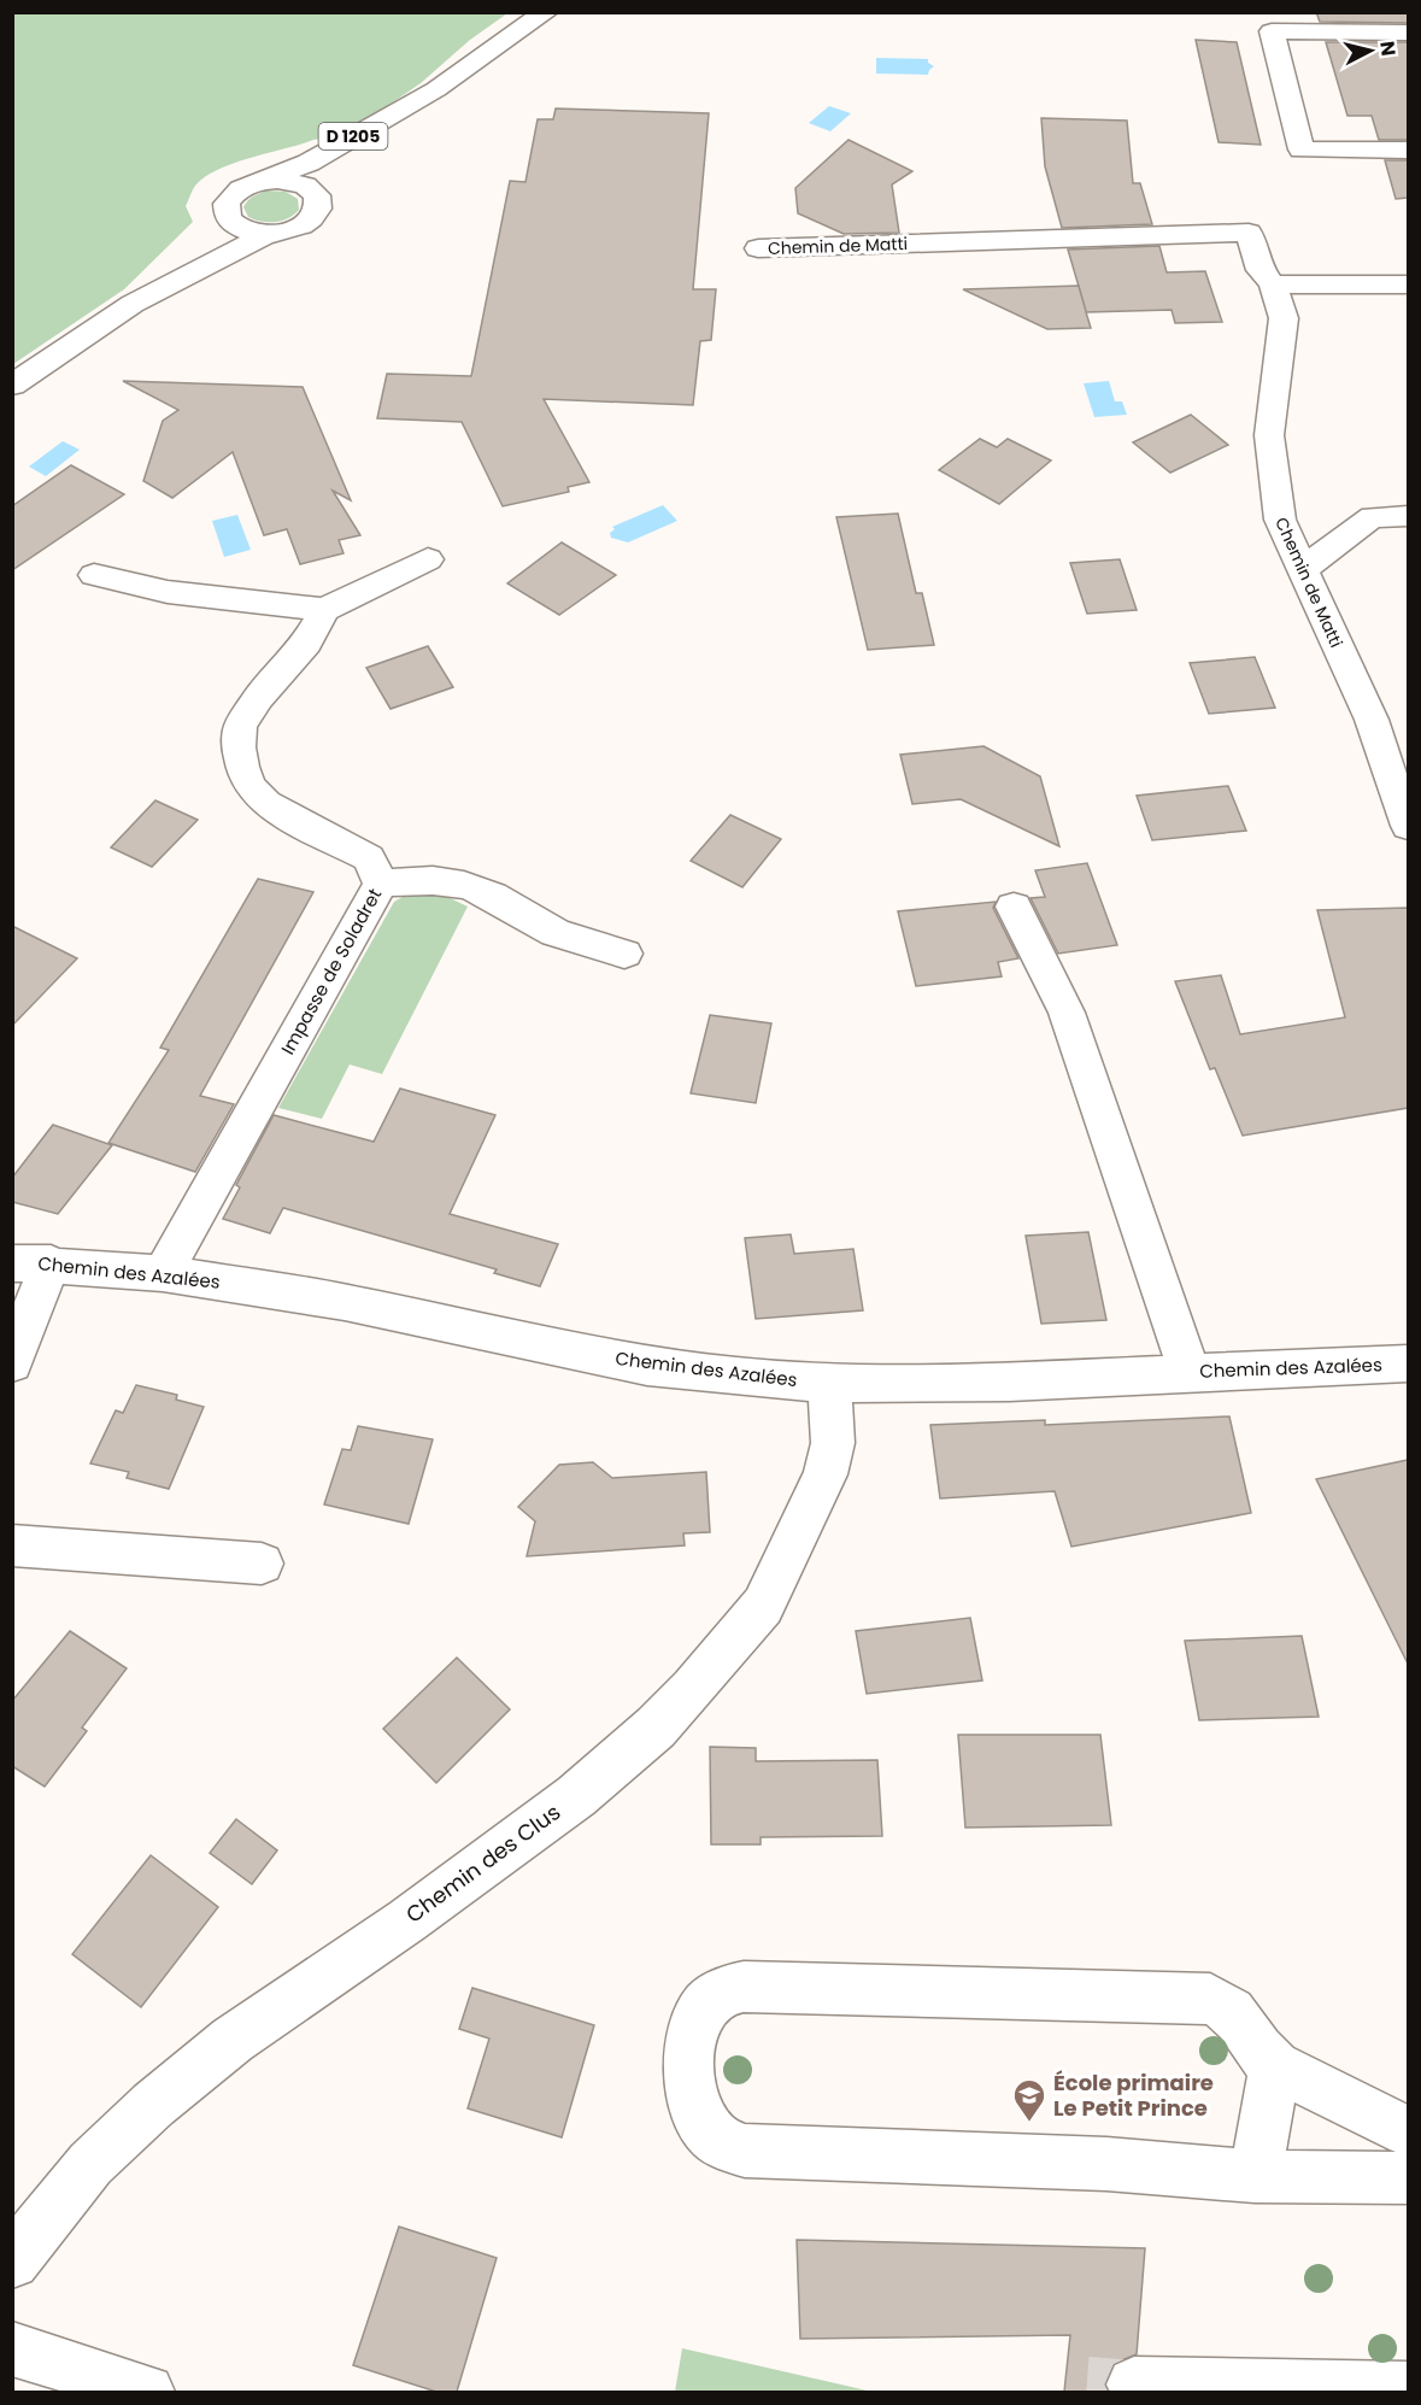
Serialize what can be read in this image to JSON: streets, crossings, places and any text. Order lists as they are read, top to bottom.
{
  "streets": {
    "street": [
      "D 1205",
      "Chemin de Matti",
      "Impasse de Soladret",
      "Chemin des Azalées",
      "Chemin des Clus"
    ]
  },
  "crossings": [
    ["Impasse de Soladret", "Chemin des Azalées"],
    ["Chemin des Azalées", "Chemin des Clus"]
  ],
  "places": {
    "school or university": ["École primaire Le Petit Prince"]
  },
  "north": "right"
}
